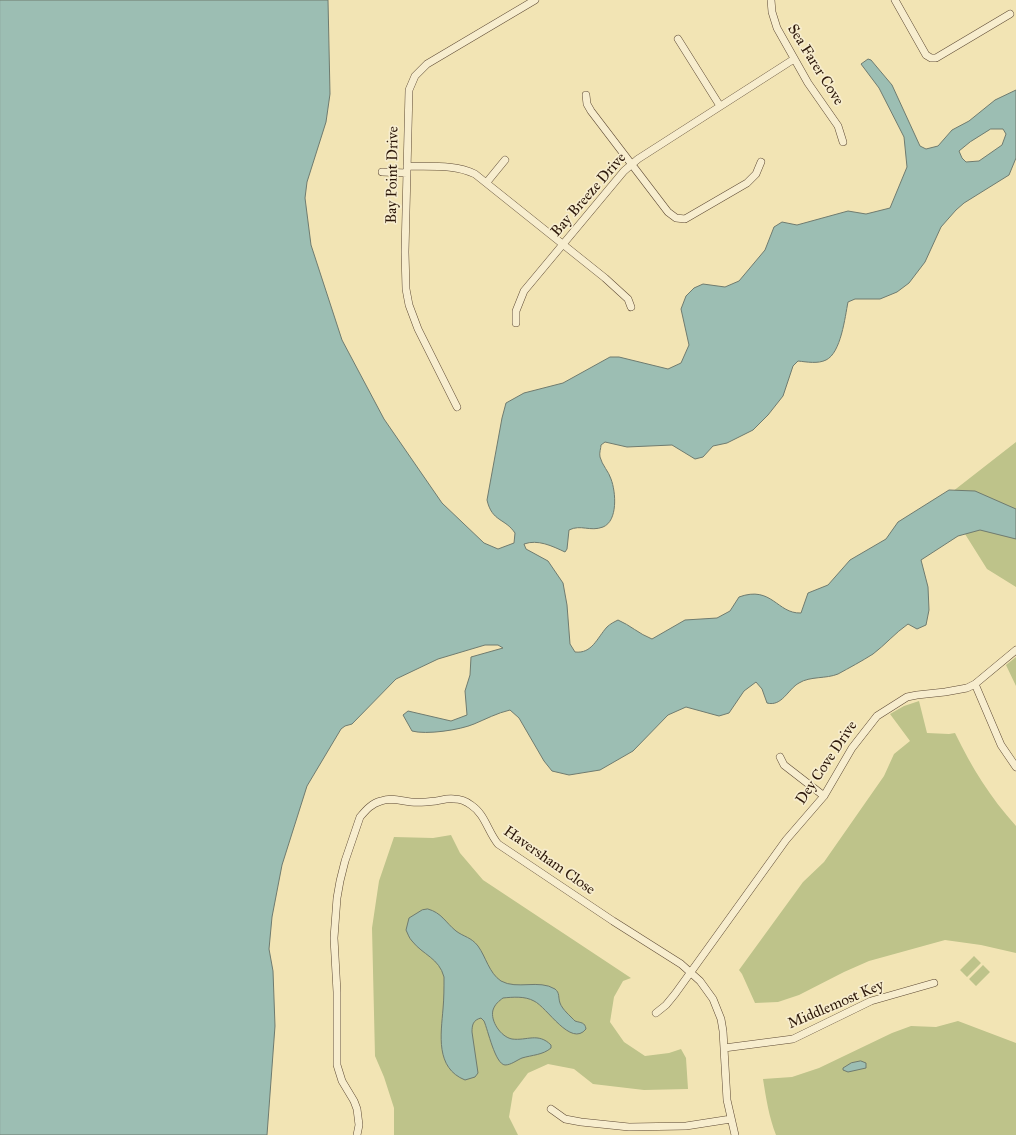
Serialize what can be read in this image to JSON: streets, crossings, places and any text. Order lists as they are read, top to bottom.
{
  "streets": {
    "street": [
      "Sea Farer Cove",
      "Bay Point Drive",
      "Bay Breeze Drive",
      "Dey Cove Drive",
      "Haversham Close",
      "Middlemost Key"
    ]
  },
  "crossings": [
    ["Sea Farer Cove", "Bay Breeze Drive"],
    ["Dey Cove Drive", "Haversham Close"],
    ["Haversham Close", "Middlemost Key"]
  ]
}
